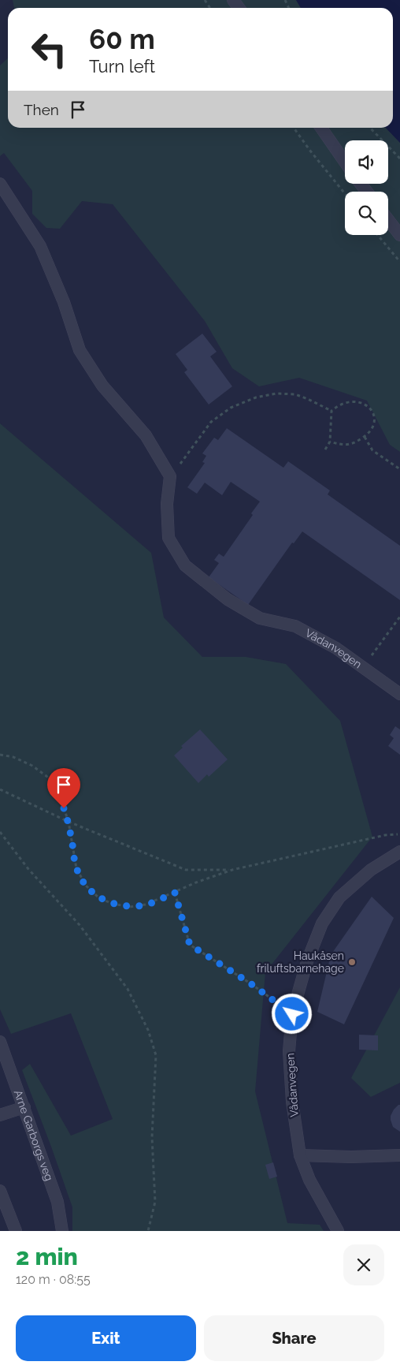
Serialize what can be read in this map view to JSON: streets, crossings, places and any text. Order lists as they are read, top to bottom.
{
  "streets": {
    "street": ["Vådanvegen", "Arne Garborgs veg"]
  },
  "places": ["Haukåsen friluftsbarnehage"],
  "page": {
    "turn": ["60 m", "Turn left"],
    "then": "Then",
    "heading": ["2 min", "120 m · 08:55"],
    "buttons": ["Exit", "Share"]
  }
}
